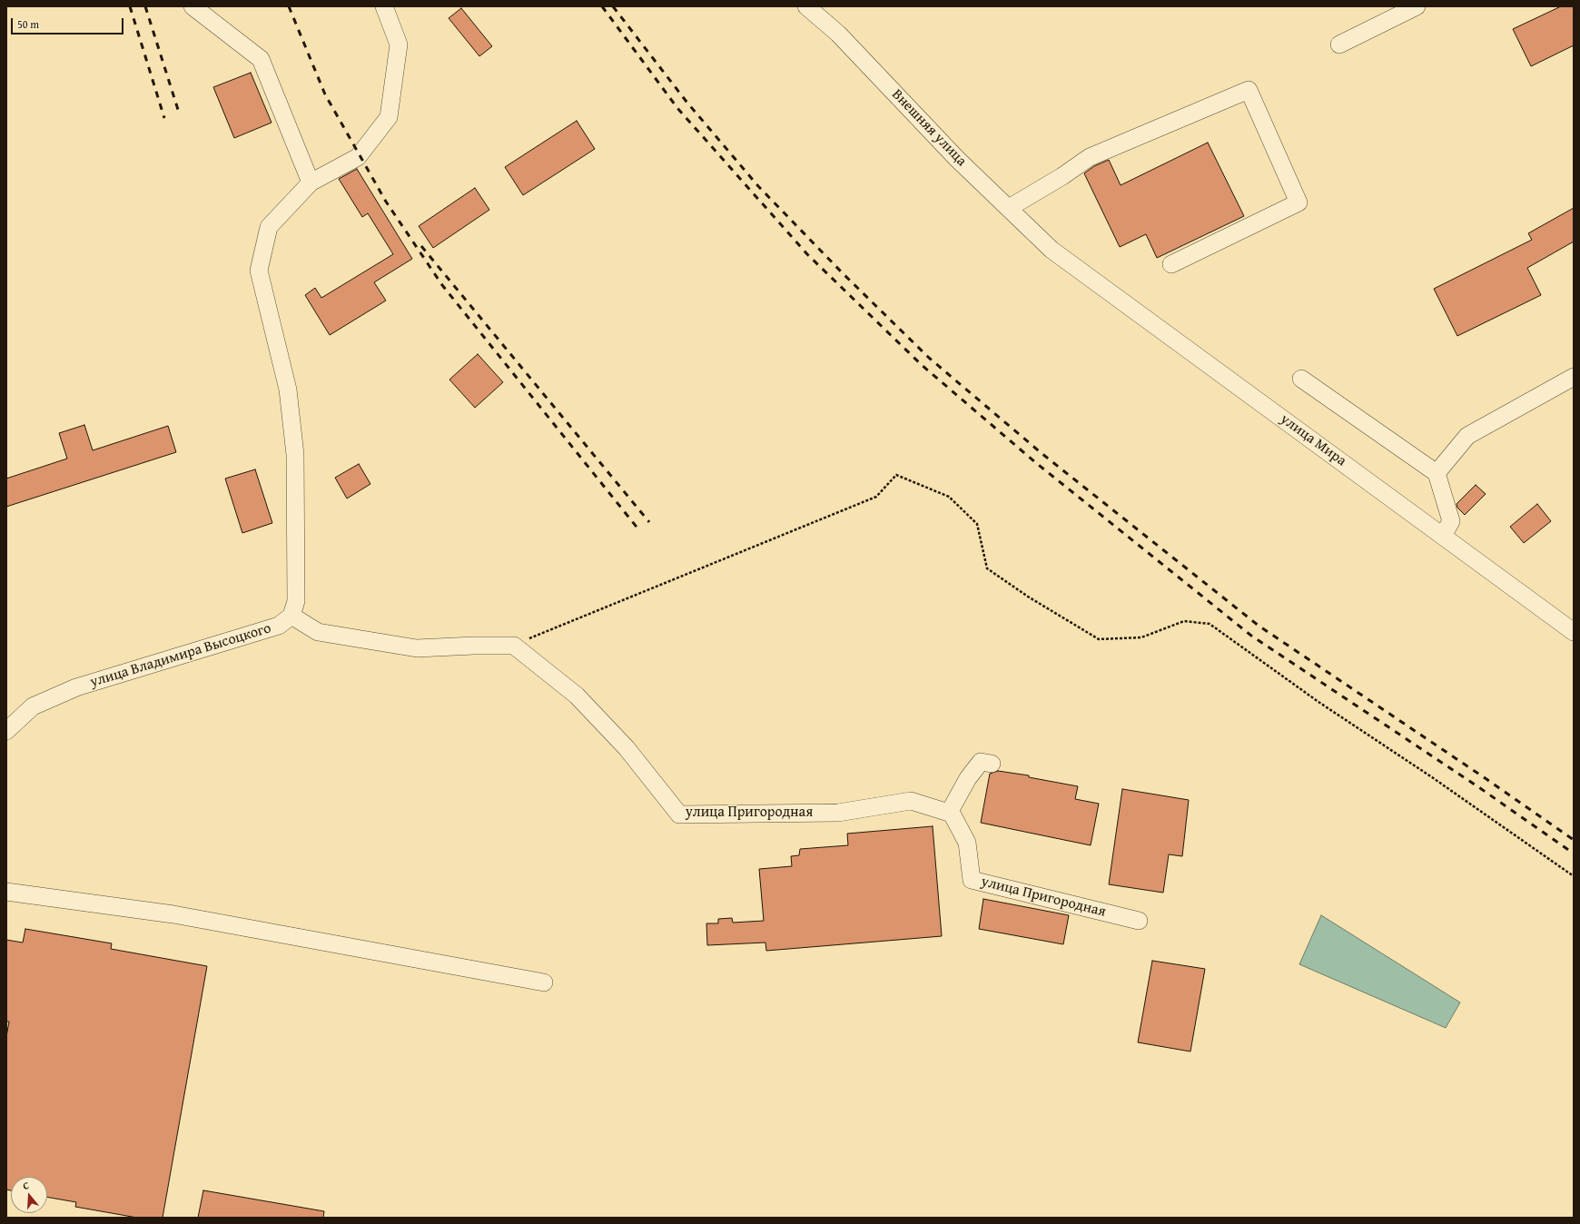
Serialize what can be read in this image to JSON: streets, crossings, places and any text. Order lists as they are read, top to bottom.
{
  "streets": {
    "street": [
      "Внешняя улица",
      "улица Мира",
      "улица Владимира Высоцкого",
      "улица Пригородная"
    ]
  },
  "crossings": [
    ["Внешняя улица", "улица Мира"]
  ],
  "scale_bar": "50 m",
  "north": "top"
}
